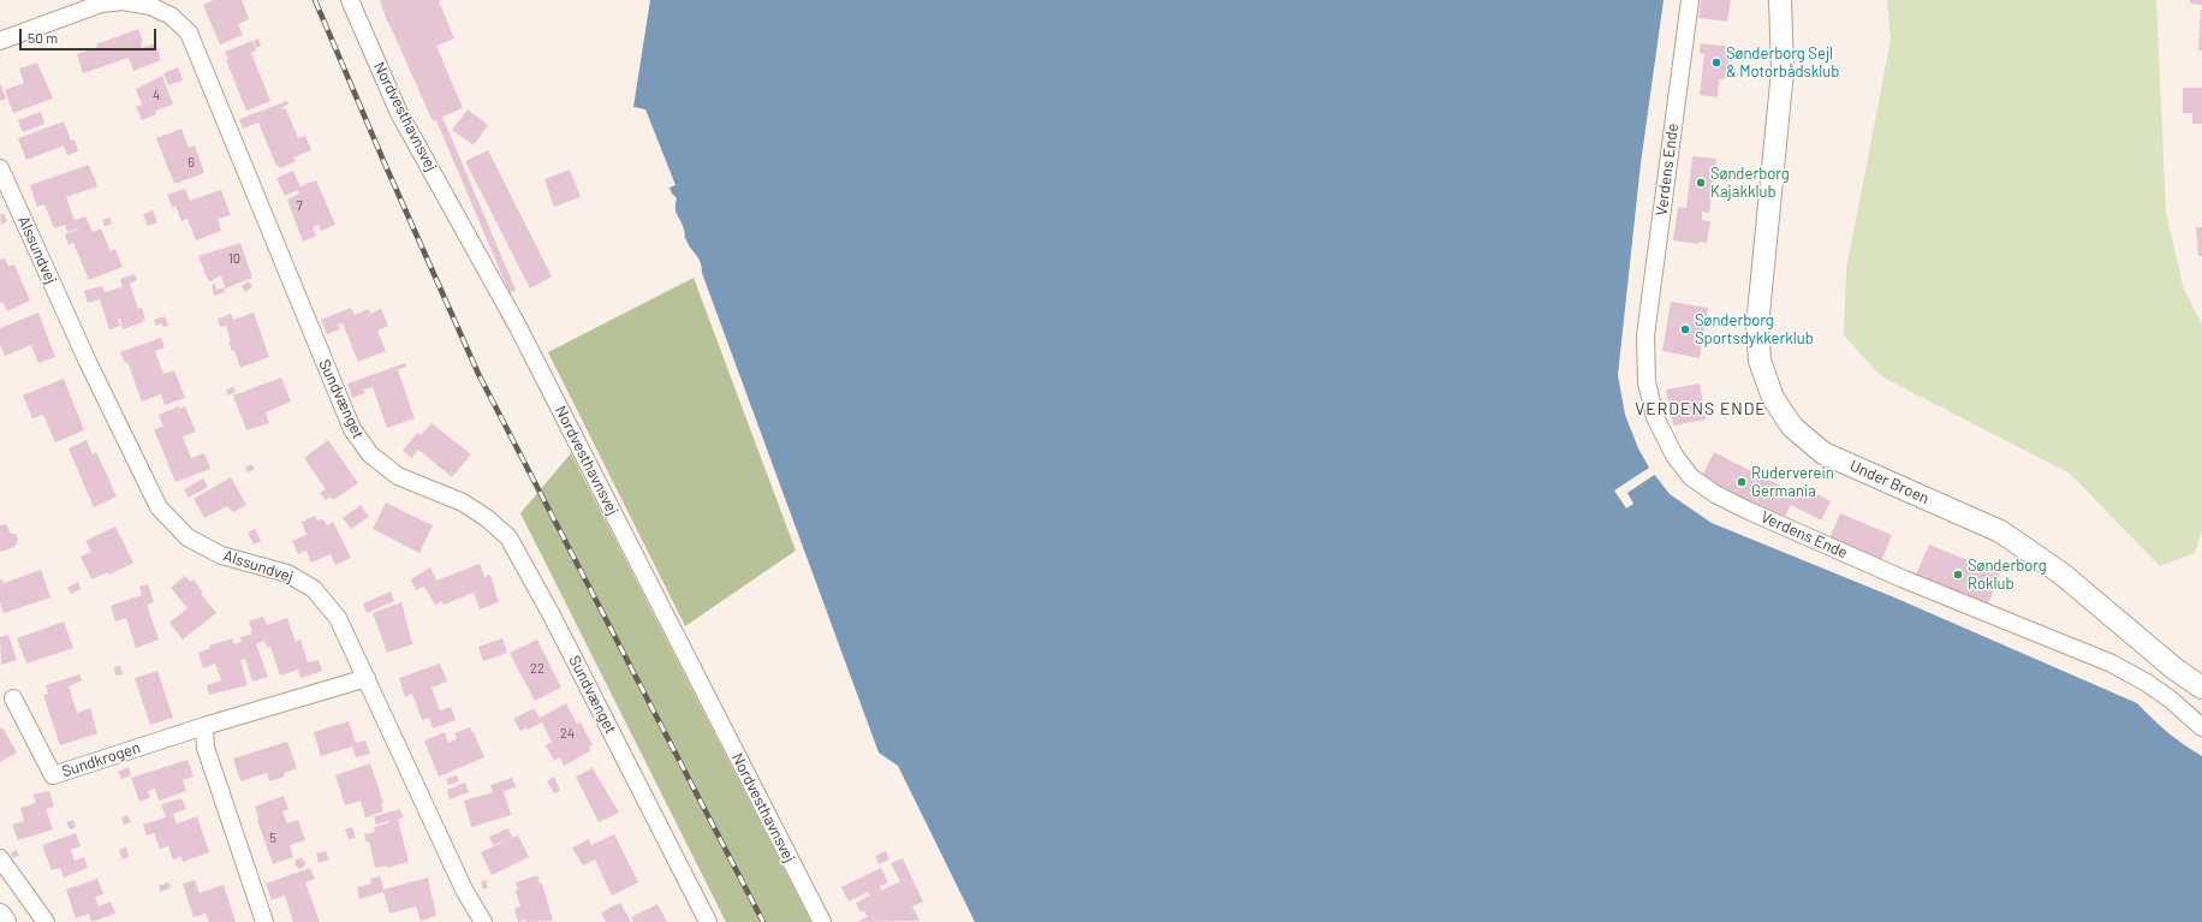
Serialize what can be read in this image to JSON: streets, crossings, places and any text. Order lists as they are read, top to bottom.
{
  "streets": {
    "street": [
      "Nordvesthavnsvej",
      "Verdens Ende",
      "Alssundvej",
      "Sundvænget",
      "Under Broen",
      "Sundkrogen"
    ]
  },
  "crossings": [
    ["Alssundvej", "Sundkrogen"]
  ],
  "districts": ["VERDENS ENDE"],
  "places": [
    "Sønderborg Sejl & Motorbådsklub",
    "Sønderborg Kajakklub",
    "Sønderborg Sportsdykkerklub",
    "Ruderverein Germania",
    "Sønderborg Roklub"
  ],
  "house_numbers": [
    "4",
    "6",
    "7",
    "10",
    "22",
    "24",
    "5"
  ],
  "scale_bar": "50 m"
}
